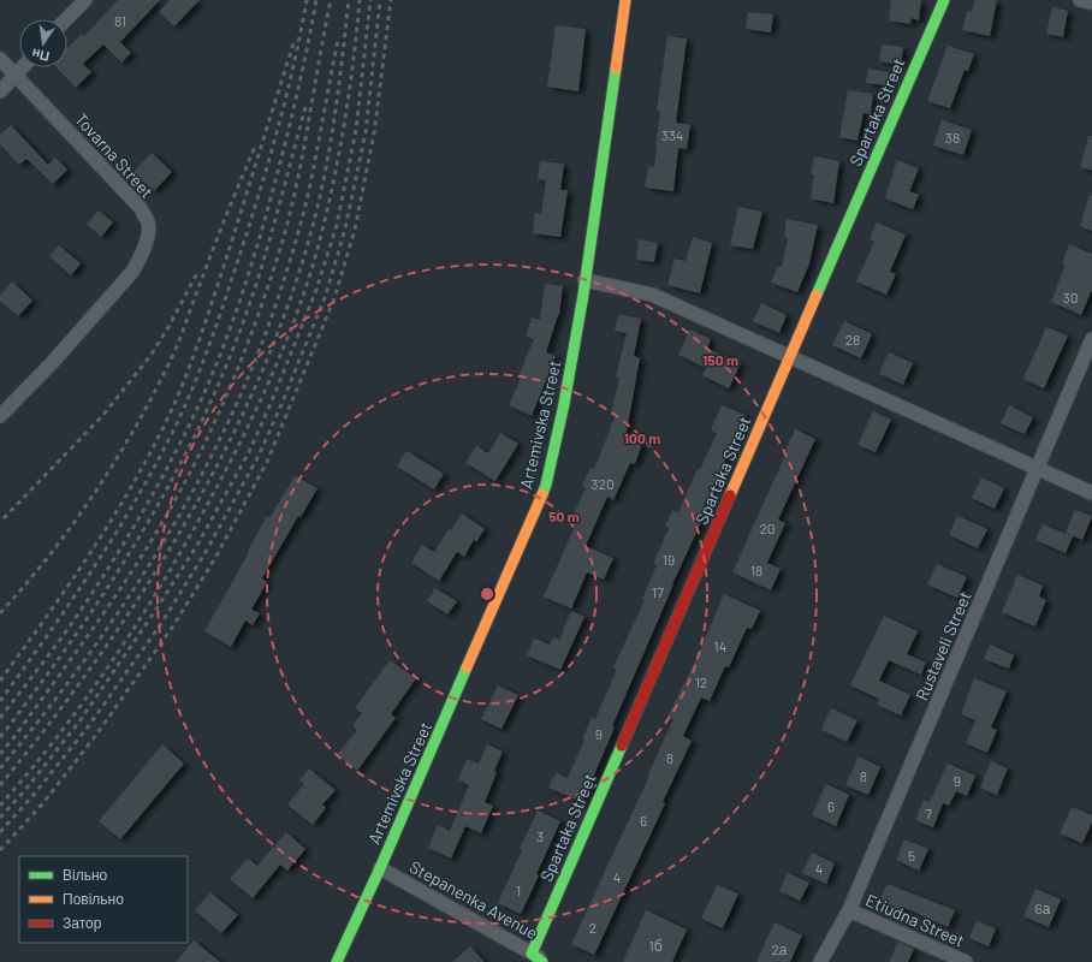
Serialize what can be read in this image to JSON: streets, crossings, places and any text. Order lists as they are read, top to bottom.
{
  "streets": {
    "street": [
      "Spartaka Street",
      "Tovarna Street",
      "Artemivska Street",
      "Rustaveli Street",
      "Stepanenka Avenue",
      "Etiudna Street"
    ]
  },
  "crossings": [
    ["Spartaka Street", "Stepanenka Avenue"],
    ["Artemivska Street", "Stepanenka Avenue"],
    ["Rustaveli Street", "Etiudna Street"]
  ],
  "house_numbers": [
    "81",
    "334",
    "38",
    "30",
    "28",
    "320",
    "20",
    "19",
    "18",
    "17",
    "14",
    "12",
    "9",
    "8",
    "8",
    "9",
    "6",
    "7",
    "6",
    "3",
    "5",
    "4",
    "4",
    "1",
    "6а",
    "2",
    "1б",
    "2а"
  ],
  "legend": ["Вільно", "Повільно", "Затор"],
  "north": "bottom",
  "rings": ["150 m", "100 m", "50 m"]
}
